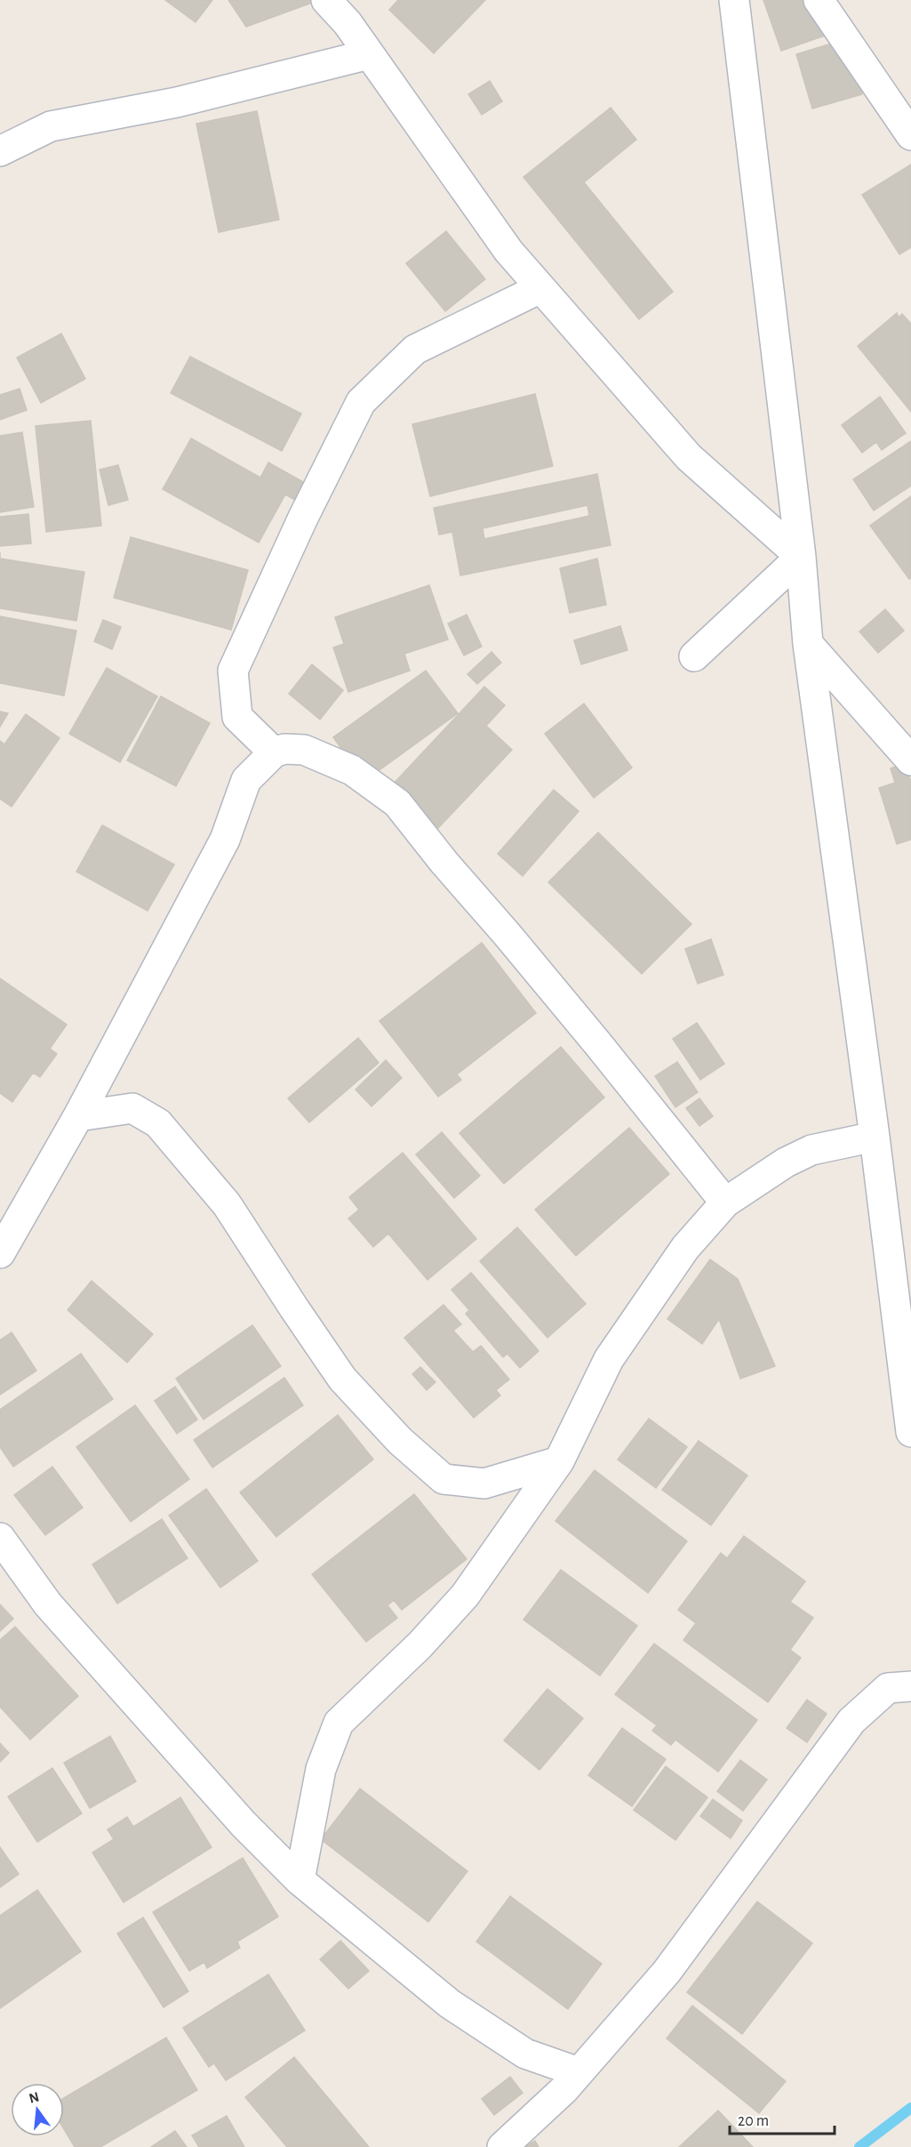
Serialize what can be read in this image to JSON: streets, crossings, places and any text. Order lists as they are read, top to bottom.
{
  "scale_bar": "20 m",
  "north": "top"
}
